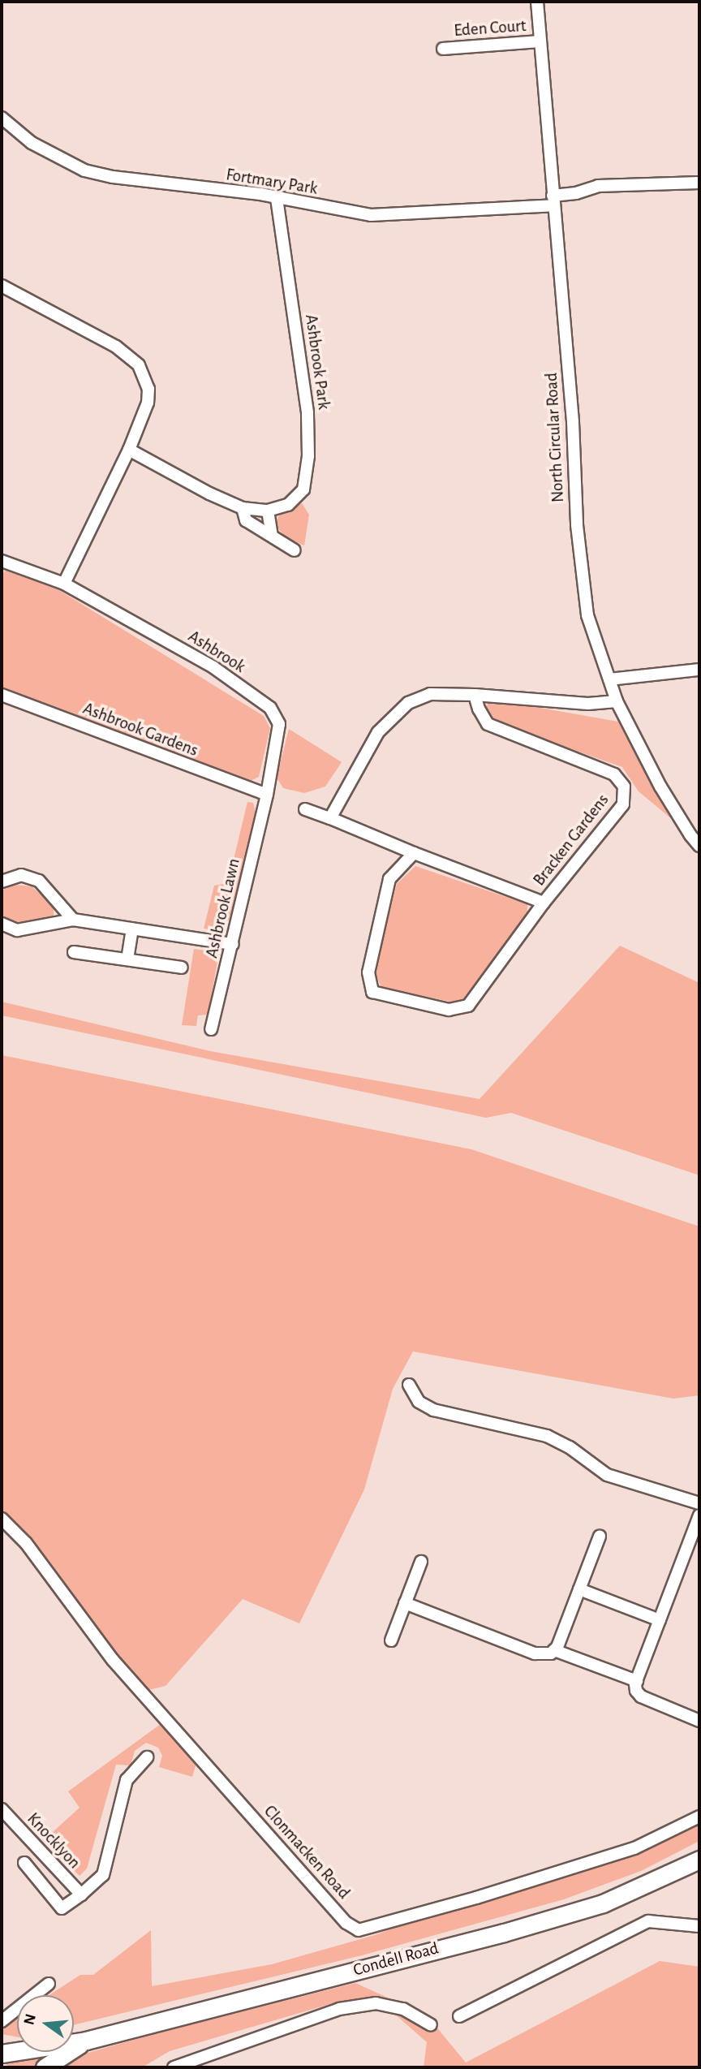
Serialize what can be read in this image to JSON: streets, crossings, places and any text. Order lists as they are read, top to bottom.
{
  "streets": {
    "main road": ["Condell Road"],
    "street": [
      "Eden Court",
      "Fortmary Park",
      "Ashbrook Park",
      "North Circular Road",
      "Ashbrook",
      "Ashbrook Gardens",
      "Bracken Gardens",
      "Ashbrook Lawn",
      "Knocklyon",
      "Clonmacken Road"
    ]
  },
  "crossings": [
    ["Eden Court", "North Circular Road"],
    ["Fortmary Park", "Ashbrook Park"],
    ["Fortmary Park", "North Circular Road"],
    ["Ashbrook", "Ashbrook Gardens"],
    ["Ashbrook", "Ashbrook Lawn"],
    ["Ashbrook Gardens", "Ashbrook Lawn"]
  ],
  "north": "left"
}
